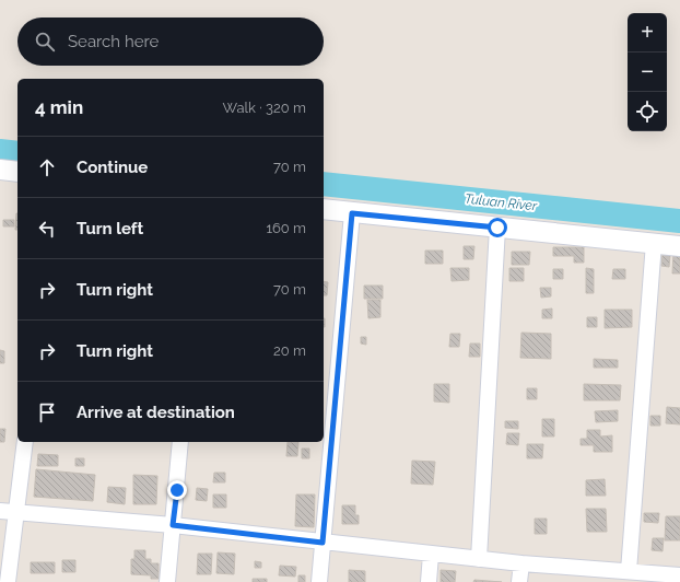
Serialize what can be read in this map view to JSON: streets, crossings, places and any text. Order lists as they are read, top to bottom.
{
  "water": ["Tuluan River"],
  "page": {
    "map_buttons": ["+", "−"],
    "search": "Search here",
    "heading": ["4 min", "Walk · 320 m"],
    "list": [
      ["Continue", "70 m"],
      ["Turn left", "160 m"],
      ["Turn right", "70 m"],
      ["Turn right", "20 m"],
      "Arrive at destination"
    ]
  }
}
